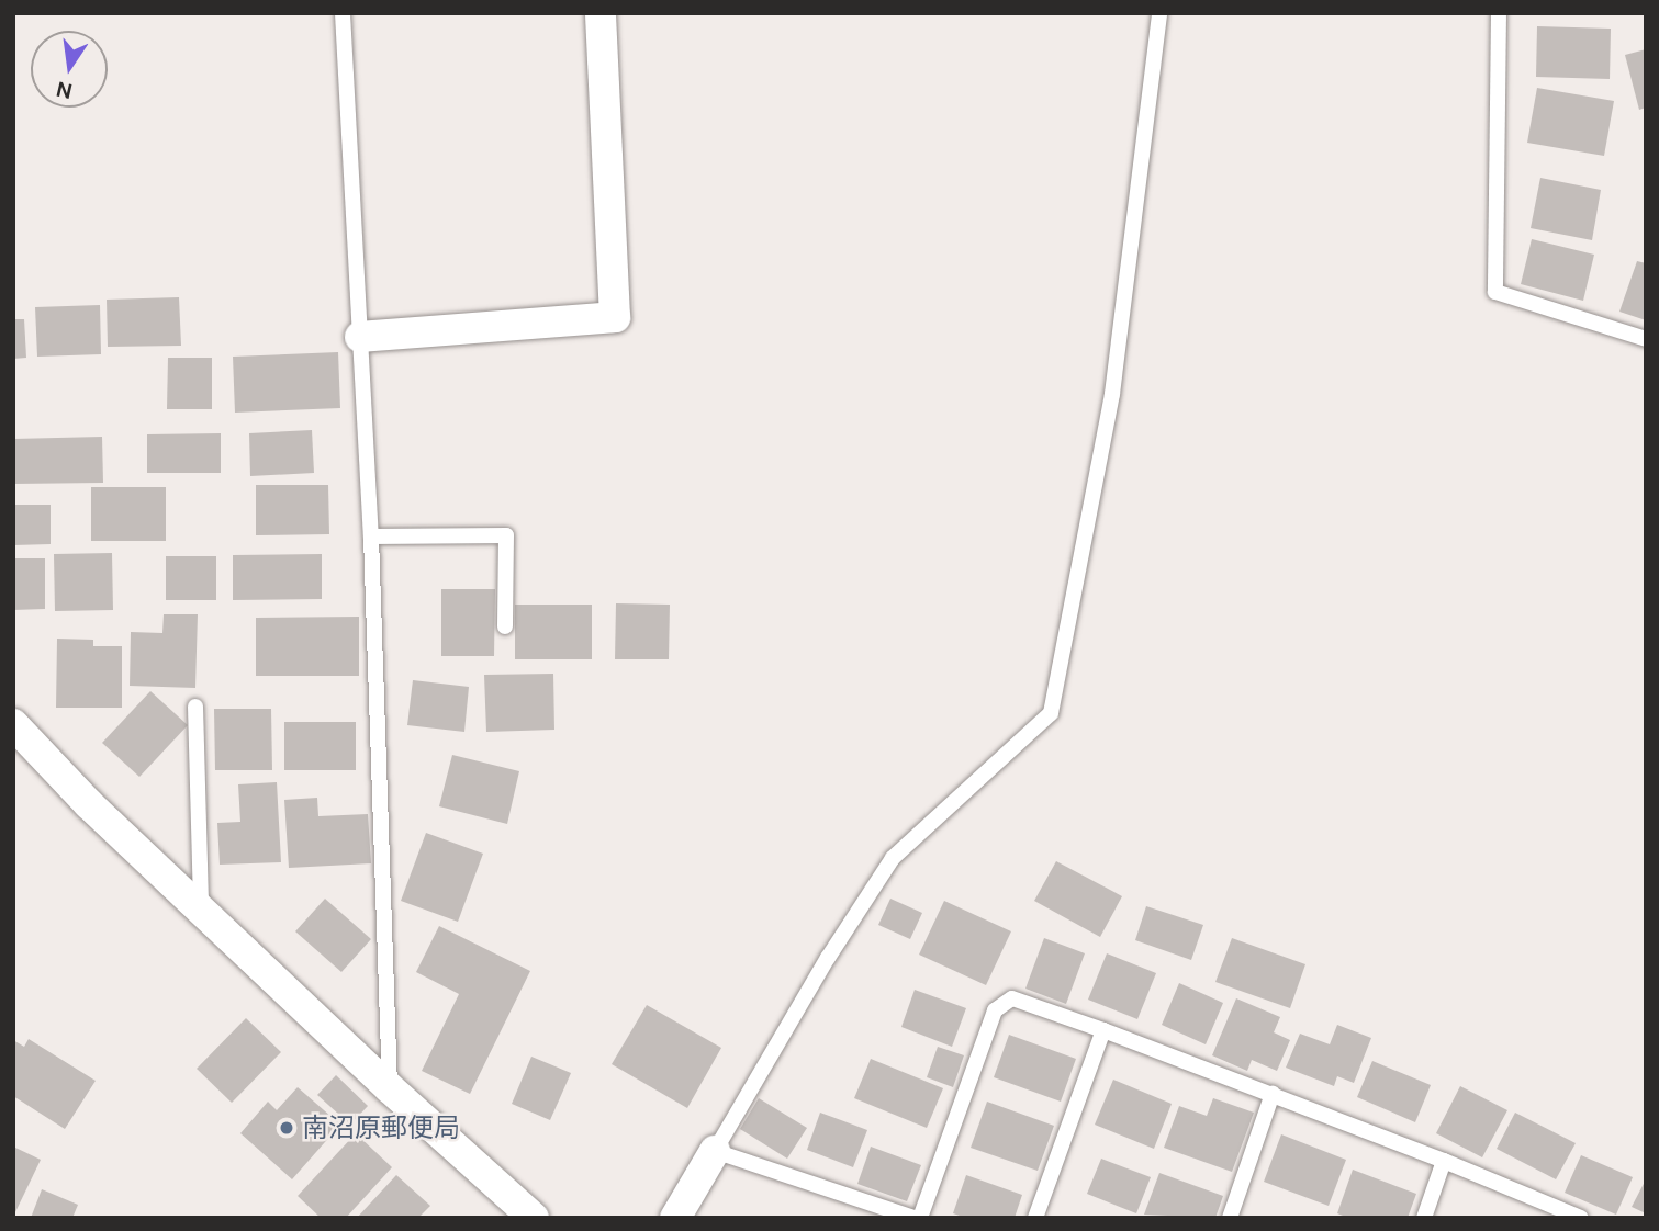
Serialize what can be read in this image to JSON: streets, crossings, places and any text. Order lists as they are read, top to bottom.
{
  "places": ["南沼原郵便局"],
  "north": "bottom"
}
